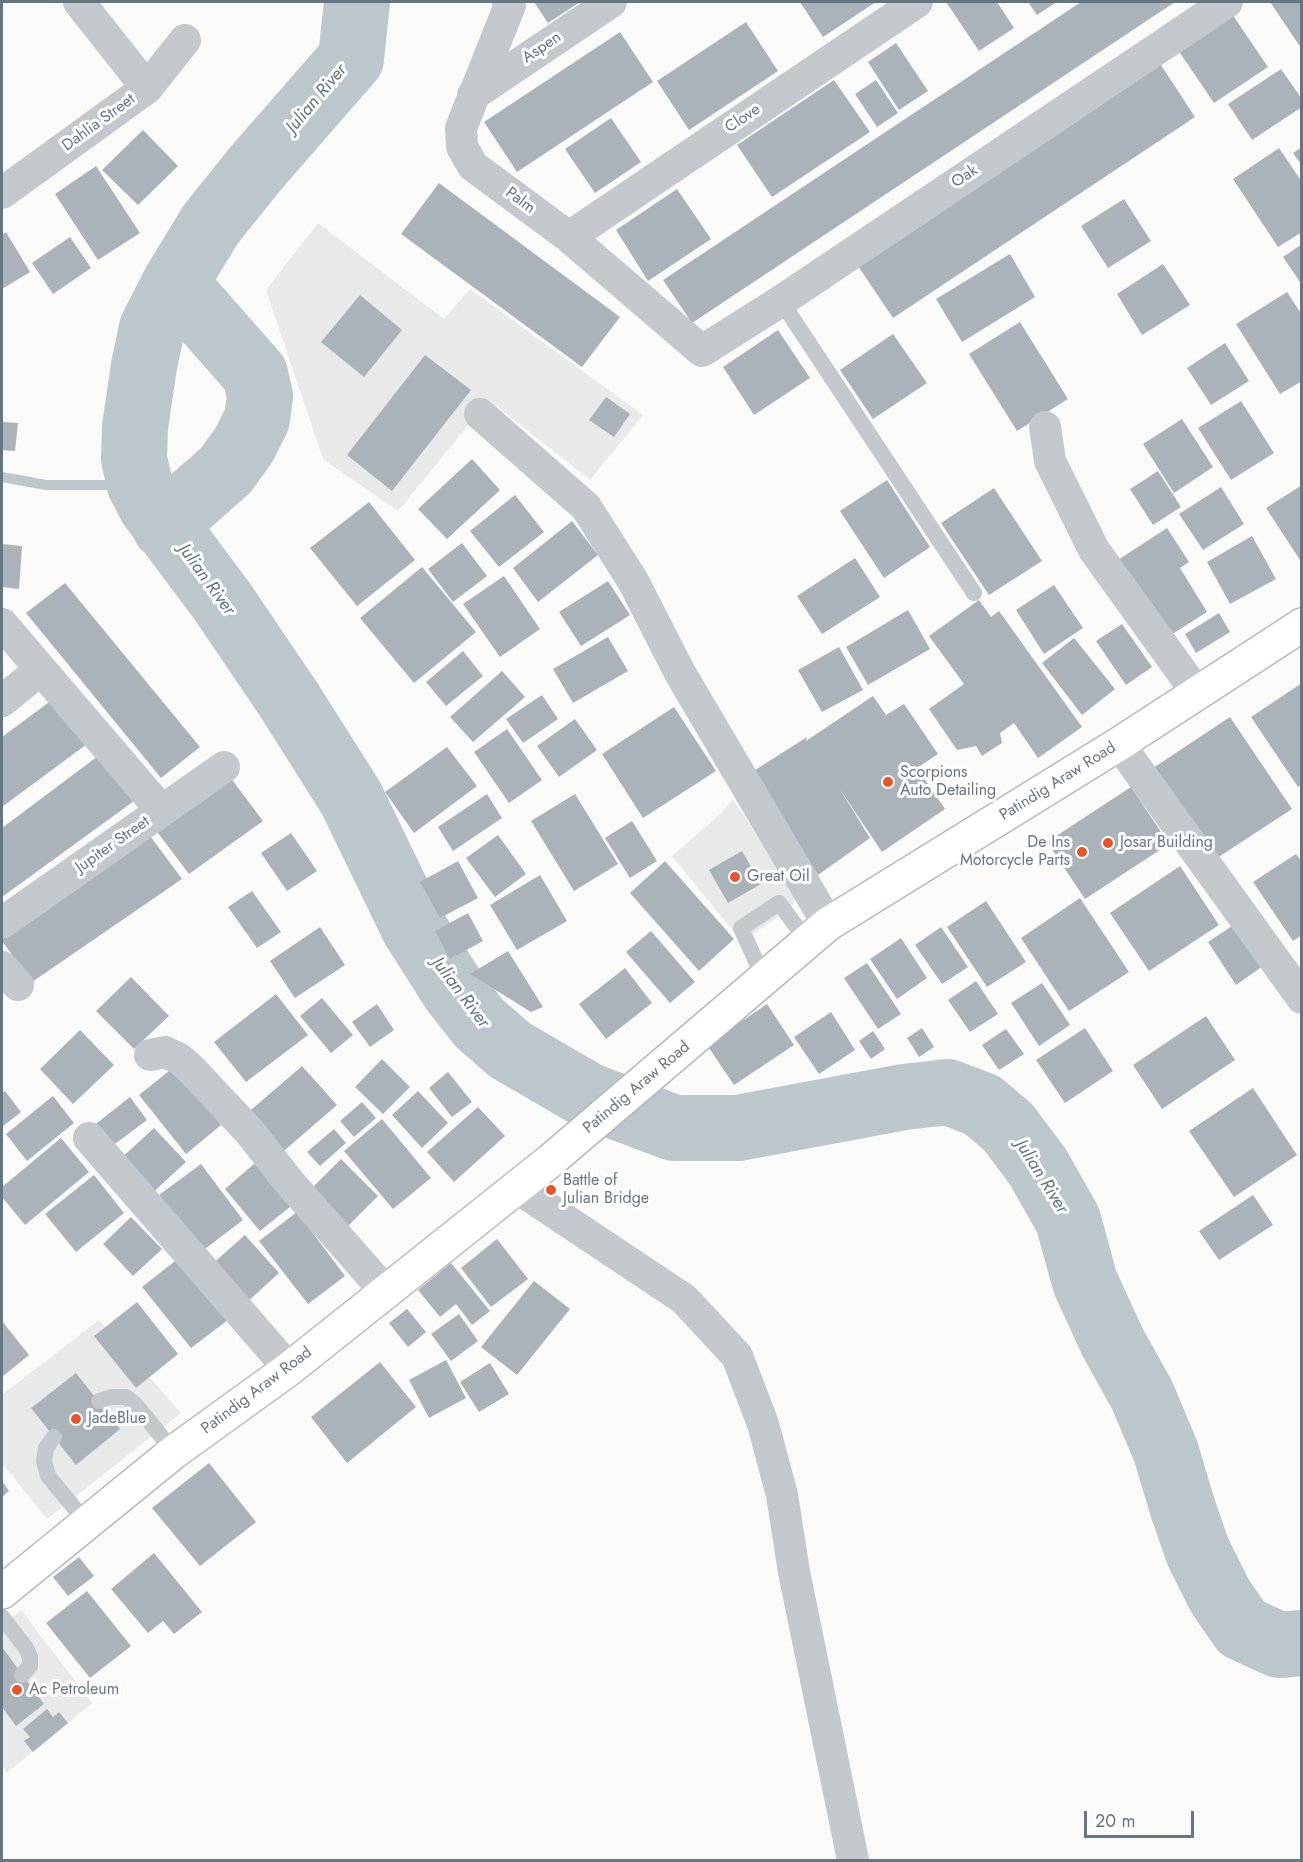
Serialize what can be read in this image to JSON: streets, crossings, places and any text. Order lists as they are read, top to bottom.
{
  "streets": {
    "main road": ["Patindig Araw Road"],
    "street": [
      "Aspen",
      "Clove",
      "Dahlia Street",
      "Oak",
      "Palm",
      "Jupiter Street"
    ]
  },
  "crossings": [
    ["Aspen", "Palm"],
    ["Clove", "Palm"],
    ["Oak", "Palm"]
  ],
  "water": ["Julian River"],
  "places": [
    "Scorpions Auto Detailing",
    "Josar Building",
    "De Ins Motorcycle Parts",
    "Great Oil",
    "Battle of Julian Bridge",
    "JadeBlue",
    "Ac Petroleum"
  ],
  "scale_bar": "20 m"
}
